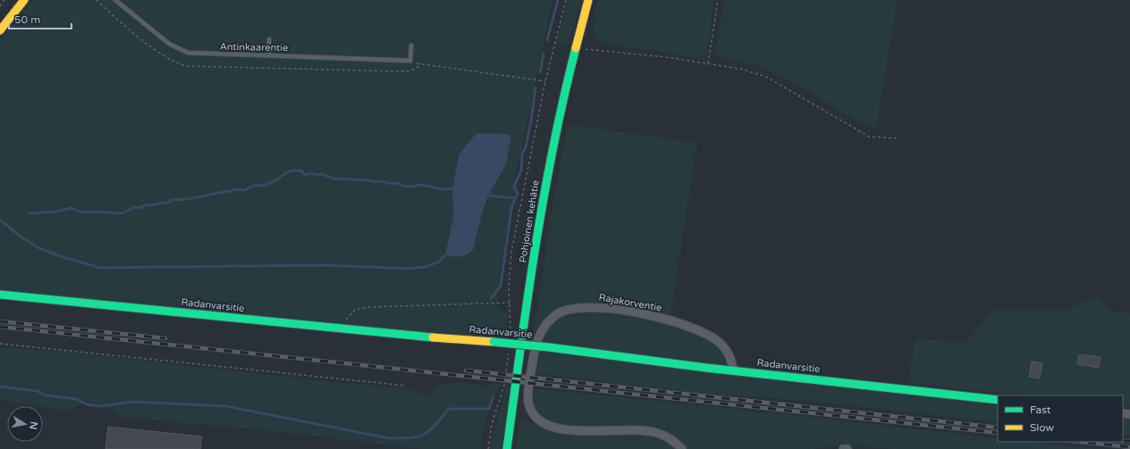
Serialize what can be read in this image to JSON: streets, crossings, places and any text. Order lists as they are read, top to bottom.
{
  "streets": {
    "street": ["Pohjoinen kehätie", "Rajakorventie", "Radanvarsitie"],
    "lane": ["Antinkaarentie"]
  },
  "crossings": [
    ["Rajakorventie", "Radanvarsitie"]
  ],
  "legend": ["Fast", "Slow"],
  "scale_bar": "50 m",
  "north": "right"
}
